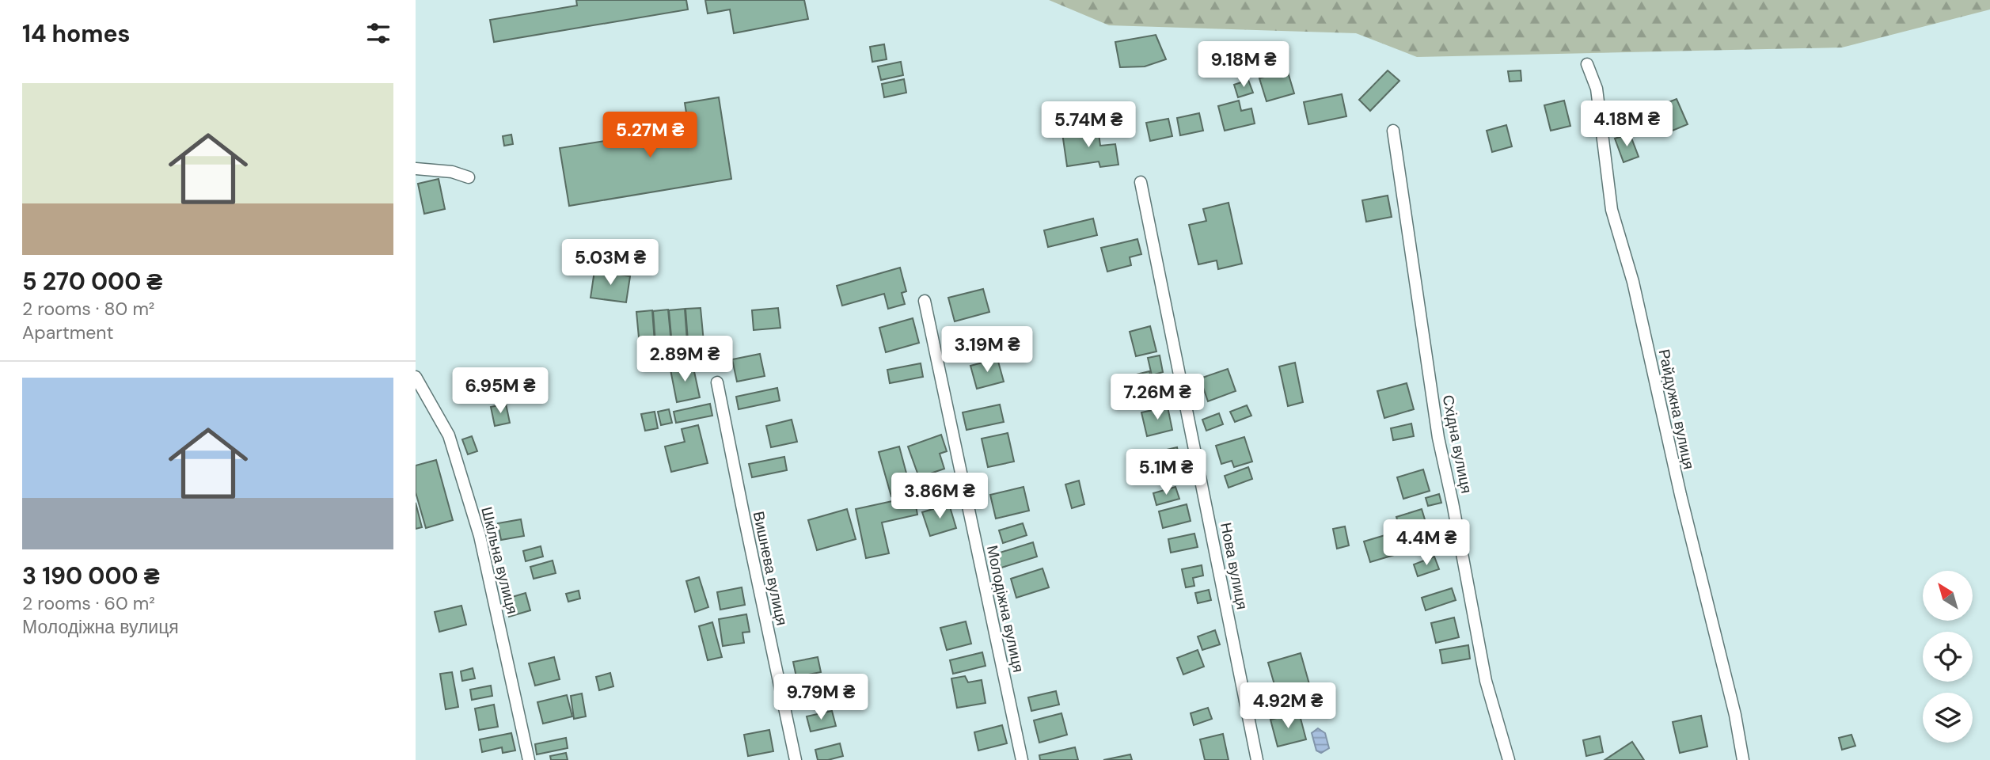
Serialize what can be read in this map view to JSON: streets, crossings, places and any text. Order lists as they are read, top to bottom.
{
  "streets": {
    "street": [
      "Райдужна вулиця",
      "Східна вулиця",
      "Шкільна вулиця",
      "Нова вулиця",
      "Вишнева вулиця",
      "Молодіжна вулиця"
    ]
  },
  "north": "top left",
  "page": {
    "heading": "14 homes",
    "price": [
      "9.18M ₴",
      "4.18M ₴",
      "5.74M ₴",
      "5.27M ₴",
      "5.03M ₴",
      "3.19M ₴",
      "2.89M ₴",
      "6.95M ₴",
      "7.26M ₴",
      "5.1M ₴",
      "3.86M ₴",
      "4.4M ₴",
      "9.79M ₴",
      "4.92M ₴"
    ],
    "list": [
      {
        "name": "5 270 000 ₴",
        "note": "2 rooms · 80 m² · Apartment"
      },
      {
        "name": "3 190 000 ₴",
        "note": "2 rooms · 60 m² · Молодіжна вулиця"
      }
    ]
  }
}
